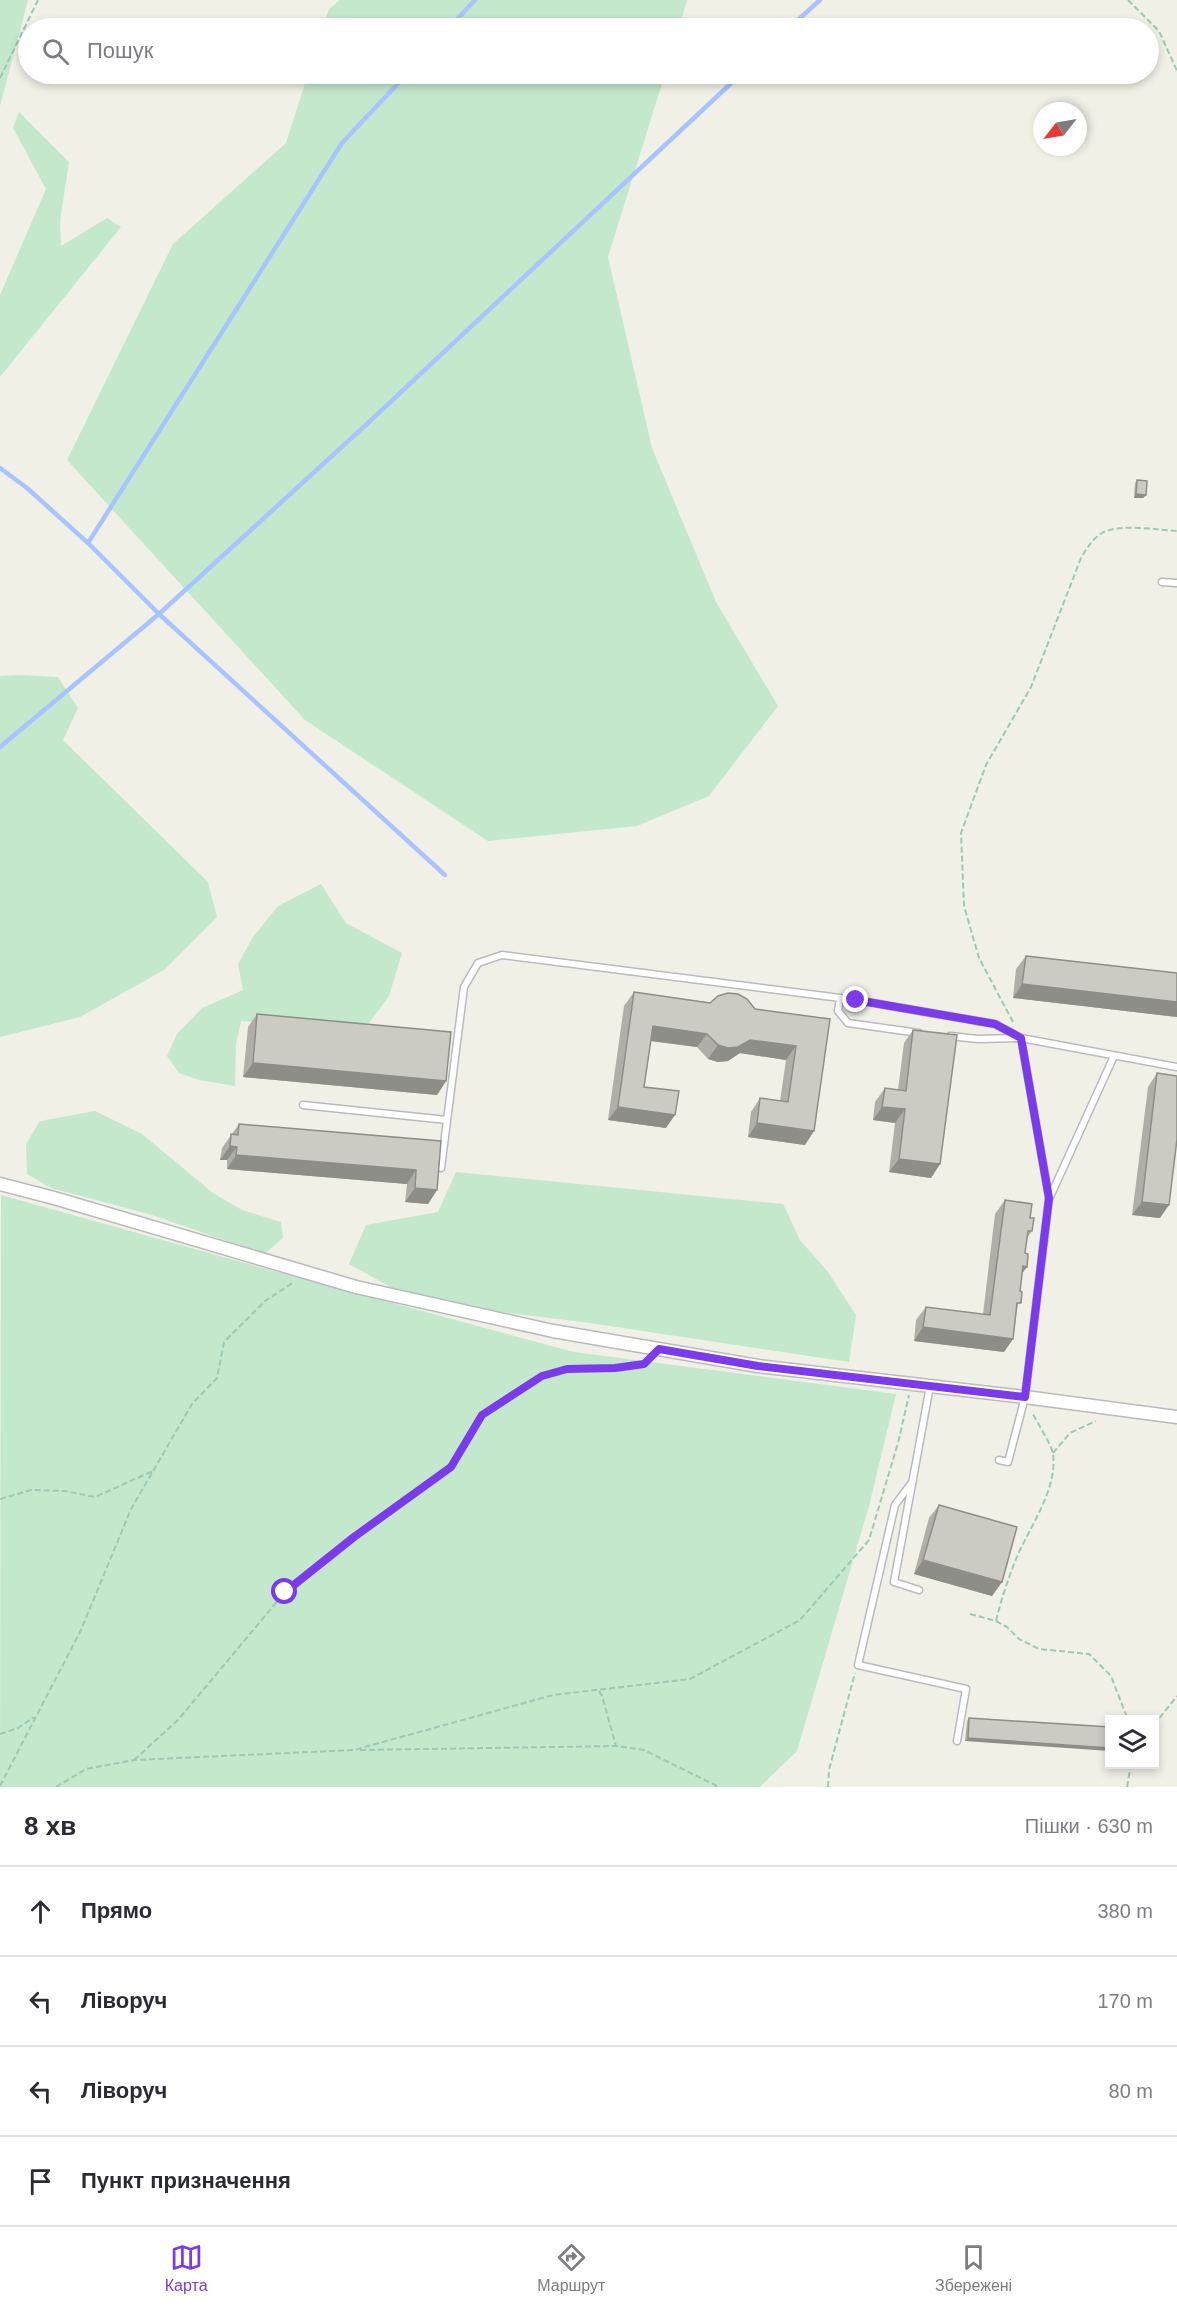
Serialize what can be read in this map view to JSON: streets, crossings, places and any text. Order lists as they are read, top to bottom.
{
  "north": "bottom left",
  "page": {
    "search": "Пошук",
    "heading": ["8 хв", "Пішки · 630 m"],
    "list": [
      ["Прямо", "380 m"],
      ["Ліворуч", "170 m"],
      ["Ліворуч", "80 m"],
      "Пункт призначення"
    ],
    "nav": ["Карта", "Маршрут", "Збережені"]
  }
}
